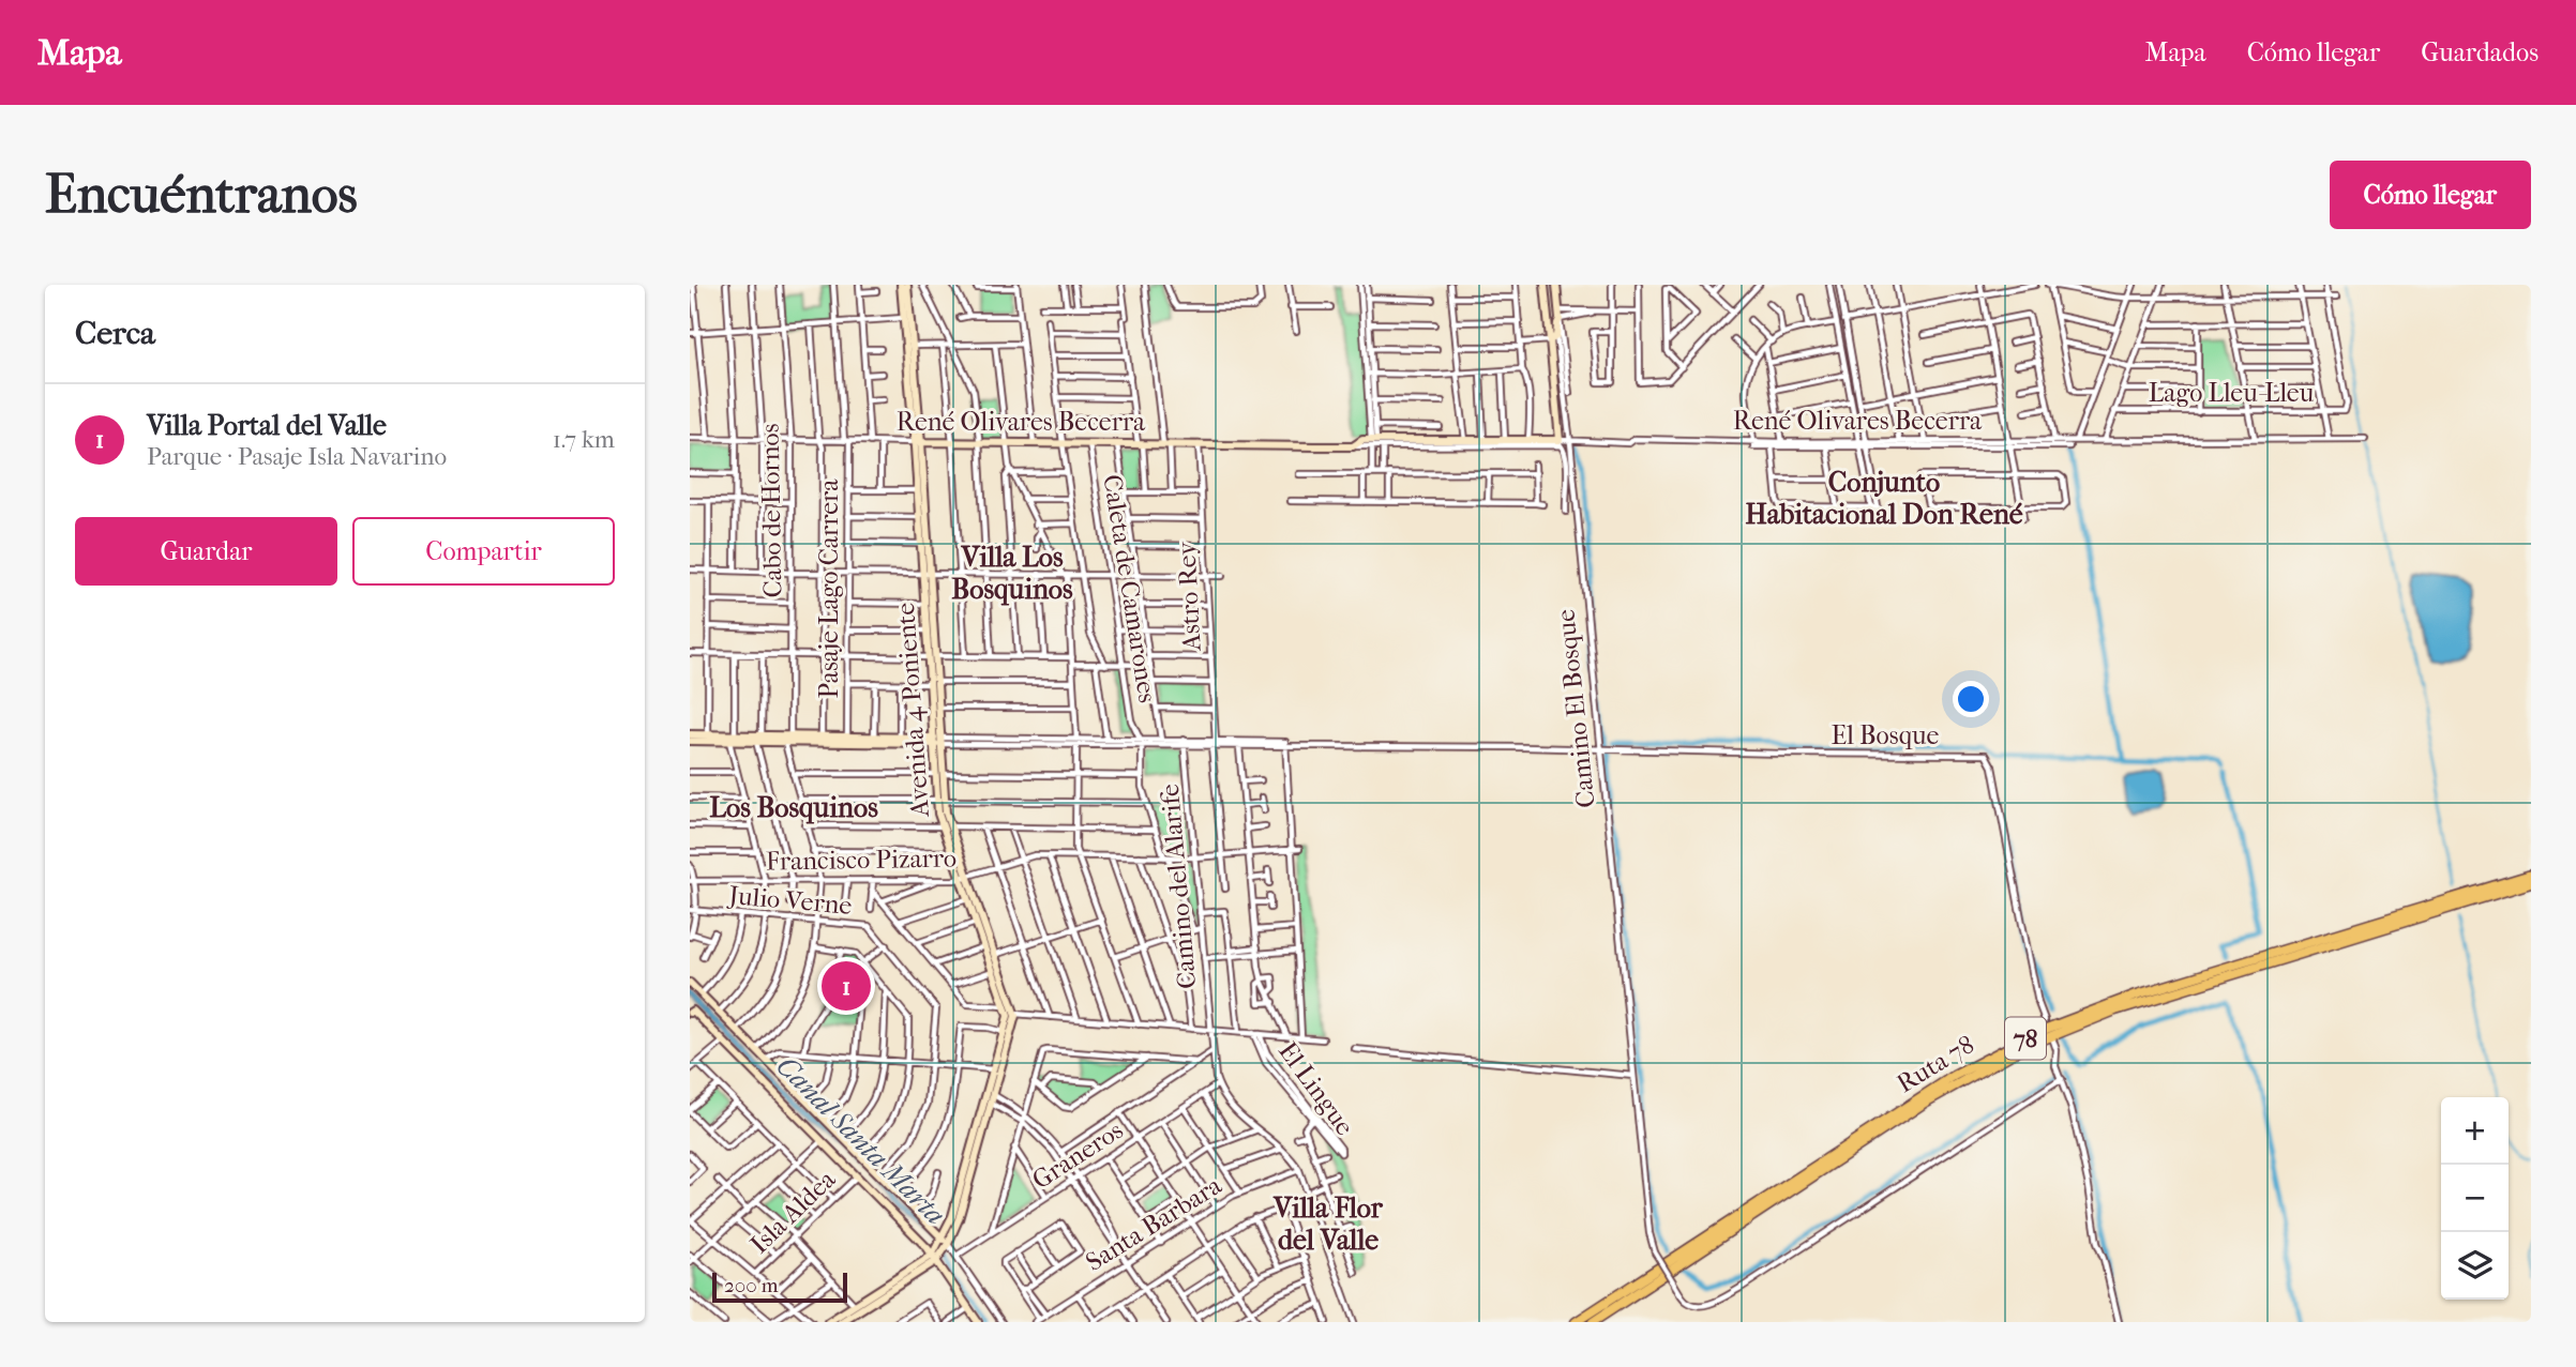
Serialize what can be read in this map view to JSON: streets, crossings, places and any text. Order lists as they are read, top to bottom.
{
  "streets": {
    "highway": ["78", "Ruta 78"],
    "street": [
      "Lago Lleu-Lleu",
      "René Olivares Becerra",
      "Cabo de Hornos",
      "Pasaje Lago Carrera",
      "Caleta de Camarones",
      "Astro Rey",
      "Camino El Bosque",
      "Avenida 4 Poniente",
      "El Bosque",
      "Francisco Pizarro",
      "Camino del Alarife",
      "Julio Verne",
      "El Lingue",
      "Graneros",
      "Isla Aldea",
      "Santa Barbara"
    ]
  },
  "crossings": [
    ["René Olivares Becerra", "Cabo de Hornos"],
    ["René Olivares Becerra", "Pasaje Lago Carrera"],
    ["René Olivares Becerra", "Caleta de Camarones"],
    ["René Olivares Becerra", "Astro Rey"],
    ["René Olivares Becerra", "Camino El Bosque"],
    ["René Olivares Becerra", "Avenida 4 Poniente"],
    ["Astro Rey", "Francisco Pizarro"],
    ["Camino El Bosque", "El Bosque"],
    ["Avenida 4 Poniente", "Francisco Pizarro"],
    ["Francisco Pizarro", "Camino del Alarife"],
    ["Camino del Alarife", "Graneros"]
  ],
  "districts": [
    "Conjunto Habitacional Don René",
    "Villa Los Bosquinos",
    "Los Bosquinos",
    "Villa Flor del Valle"
  ],
  "water": ["Canal Santa Marta"],
  "scale_bar": "200 m",
  "page": {
    "header": "Mapa",
    "nav": ["Mapa", "Cómo llegar", "Guardados"],
    "buttons": [
      "Cómo llegar",
      ["Guardar", "Compartir"]
    ],
    "title": "Encuéntranos",
    "heading": "Cerca",
    "list": [
      {
        "mark": "1",
        "name": "Villa Portal del Valle",
        "note": "Parque · Pasaje Isla Navarino",
        "value": "1.7 km"
      }
    ],
    "pins": "1",
    "map_buttons": ["+", "−"],
    "scale": "200 m"
  }
}
